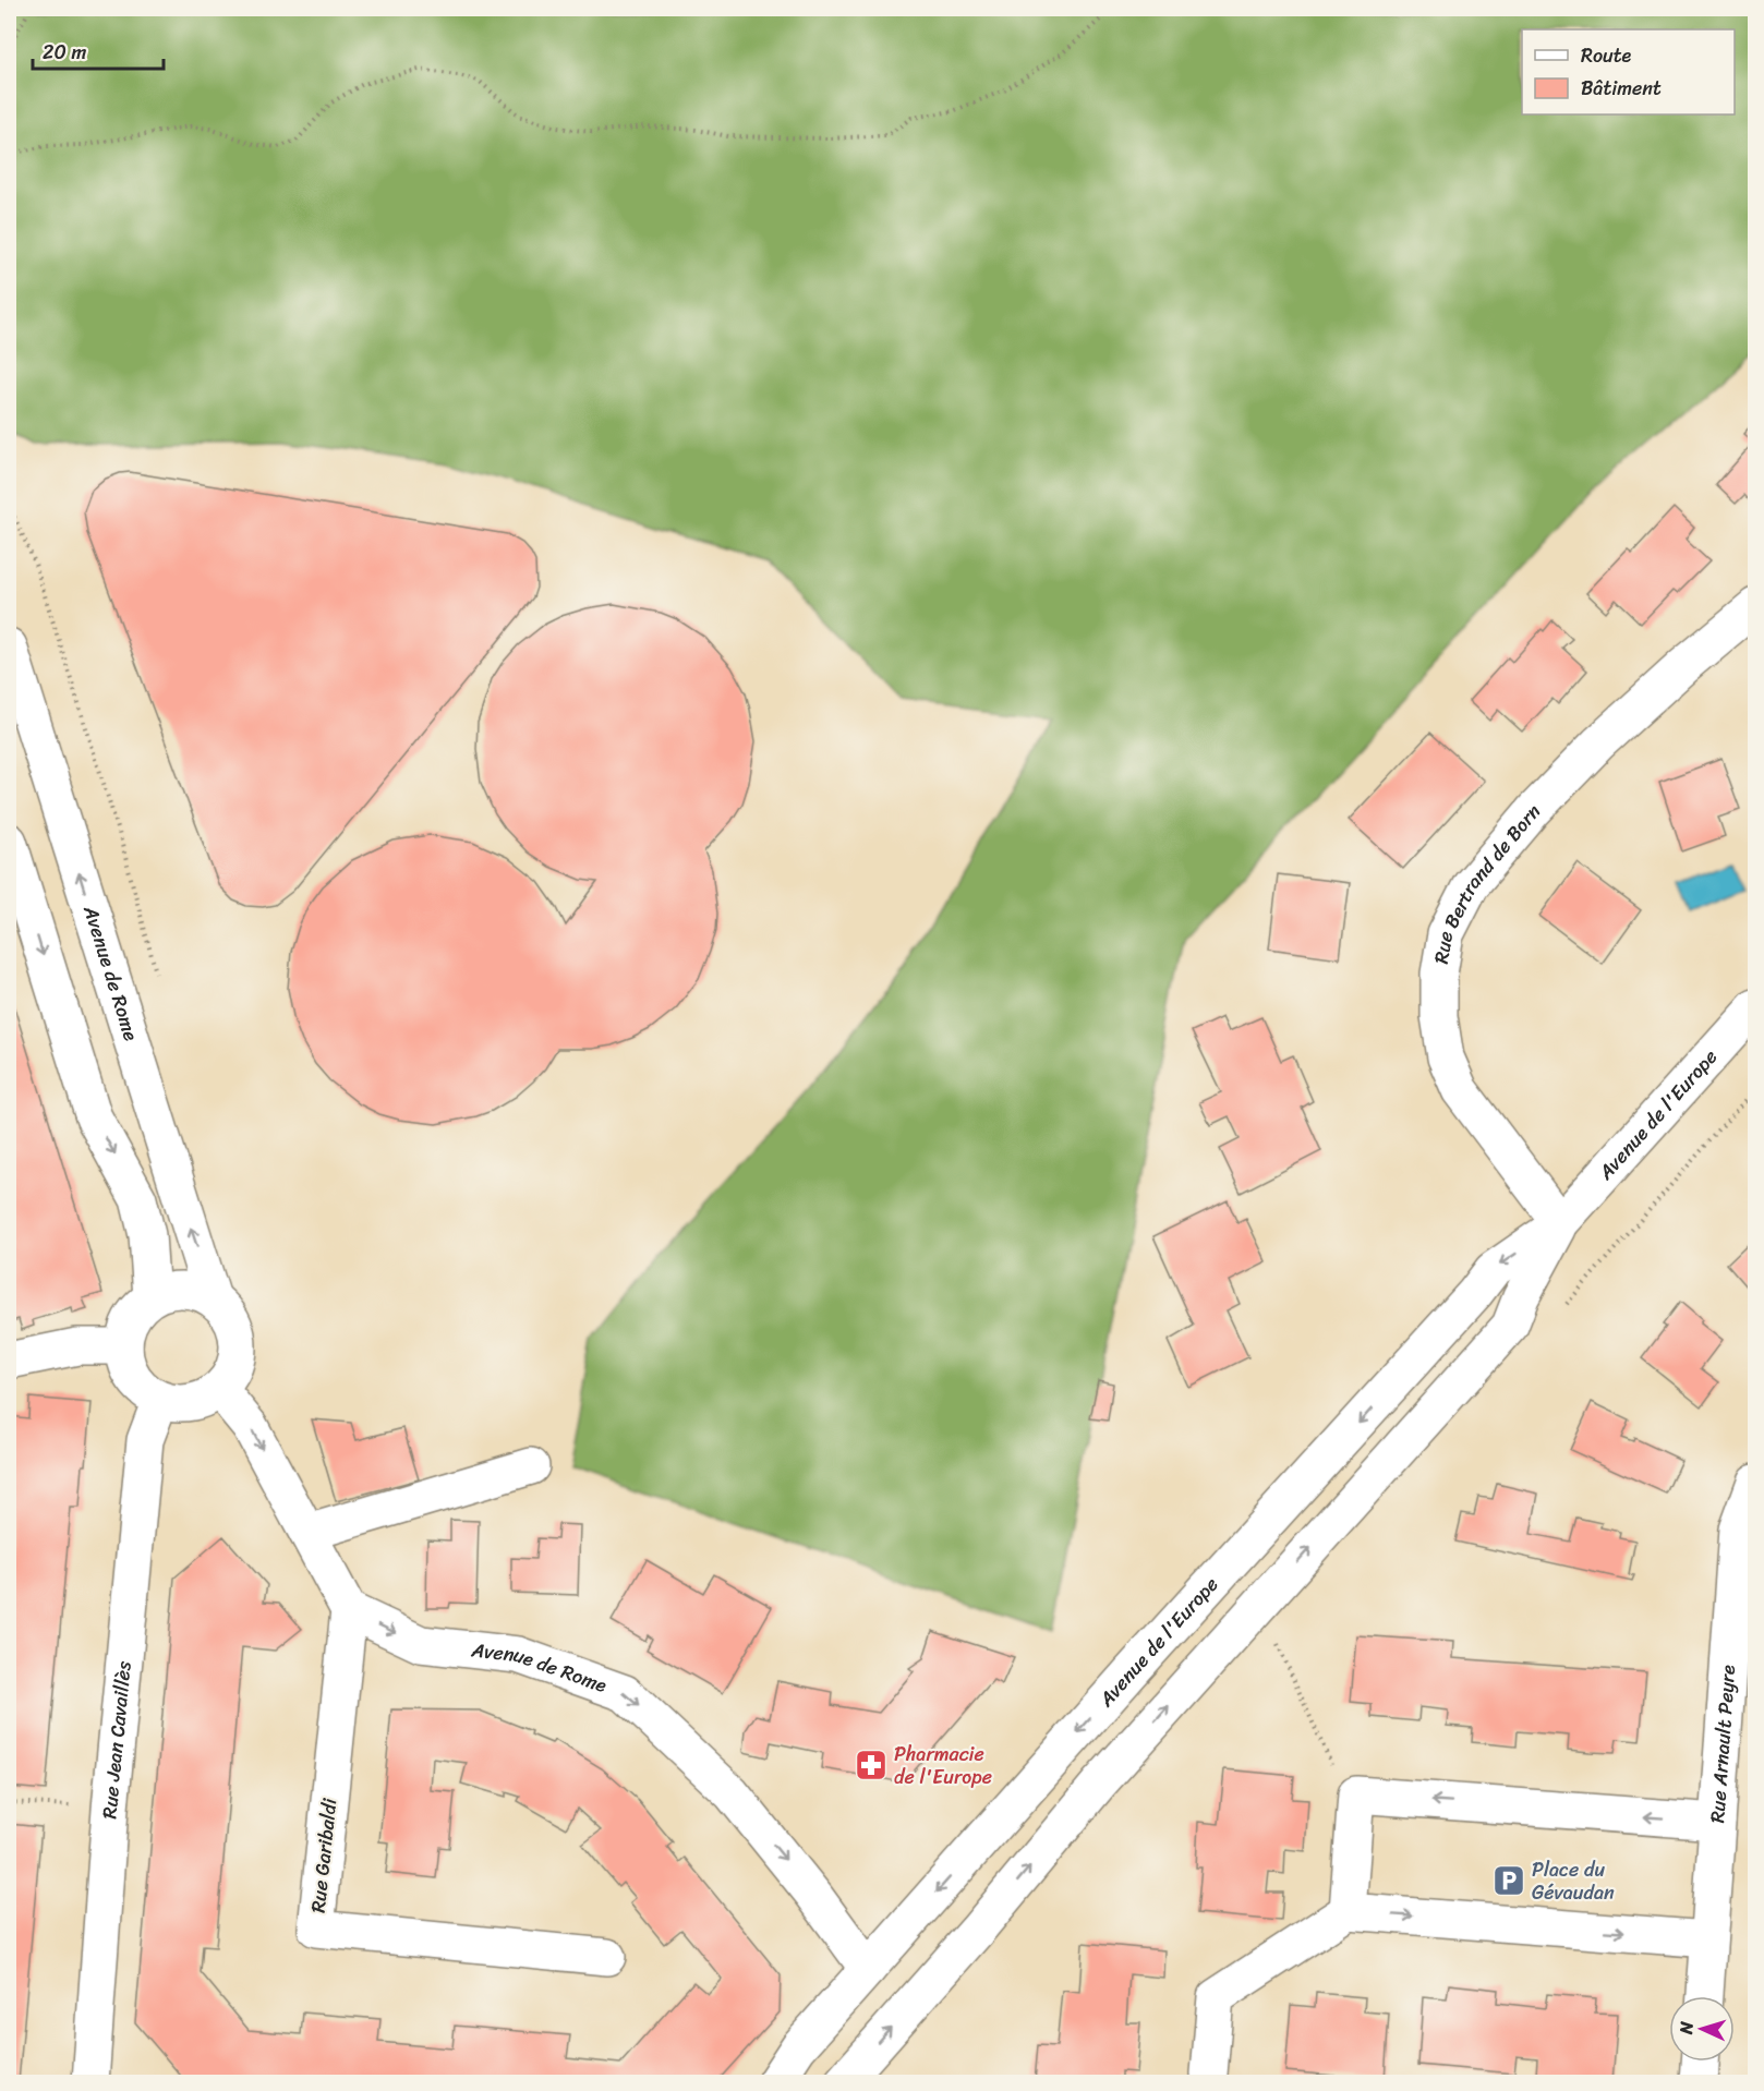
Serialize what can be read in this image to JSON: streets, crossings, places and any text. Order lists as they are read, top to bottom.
{
  "streets": {
    "main road": [
      "Rue Bertrand de Born",
      "Avenue de Rome",
      "Avenue de l'Europe",
      "Rue Jean Cavaillès",
      "Rue Arnault Peyre",
      "Rue Garibaldi"
    ]
  },
  "crossings": [
    ["Rue Bertrand de Born", "Avenue de l'Europe"],
    ["Avenue de Rome", "Avenue de l'Europe"],
    ["Avenue de Rome", "Rue Jean Cavaillès"],
    ["Avenue de Rome", "Rue Garibaldi"]
  ],
  "places": {
    "pharmacy": ["Pharmacie de l'Europe"],
    "parking": ["Place du Gévaudan"]
  },
  "legend": ["Route", "Bâtiment"],
  "scale_bar": "20 m",
  "north": "left"
}
